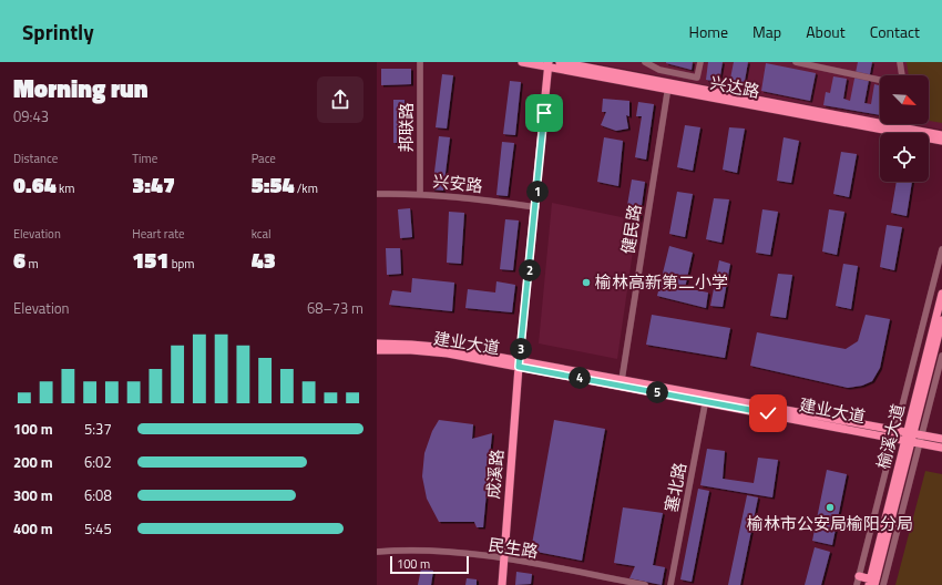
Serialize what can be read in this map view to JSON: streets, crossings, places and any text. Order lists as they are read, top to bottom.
{
  "streets": {
    "main road": [
      "兴达路",
      "建业大道",
      "榆溪大道",
      "成溪路"
    ],
    "street": [
      "邦联路",
      "兴安路",
      "健民路",
      "塞北路",
      "民生路"
    ]
  },
  "crossings": [
    ["兴达路", "健民路"],
    ["兴达路", "成溪路"],
    ["邦联路", "兴安路"],
    ["兴安路", "成溪路"],
    ["健民路", "建业大道"],
    ["建业大道", "榆溪大道"],
    ["建业大道", "成溪路"],
    ["建业大道", "塞北路"],
    ["成溪路", "民生路"]
  ],
  "places": ["榆林高新第二小学", "榆林市公安局榆阳分局"],
  "scale_bar": "100 m",
  "north": "bottom right",
  "page": {
    "header": "Sprintly",
    "nav": [
      "Home",
      "Map",
      "About",
      "Contact"
    ],
    "heading": ["Morning run", "09:43"],
    "stats": [
      ["Distance", "0.64 km"],
      ["Time", "3:47"],
      ["Pace", "5:54 /km"],
      ["Elevation", "6 m"],
      ["Heart rate", "151 bpm"],
      ["kcal", "43"]
    ],
    "pins": [
      "1",
      "2",
      "3",
      "4",
      "5"
    ],
    "chart": ["Elevation", "68–73 m"],
    "list": [
      {
        "name": "100 m",
        "note": "5:37"
      },
      {
        "name": "200 m",
        "note": "6:02"
      },
      {
        "name": "300 m",
        "note": "6:08"
      },
      {
        "name": "400 m",
        "note": "5:45"
      }
    ],
    "scale": "100 m"
  }
}
